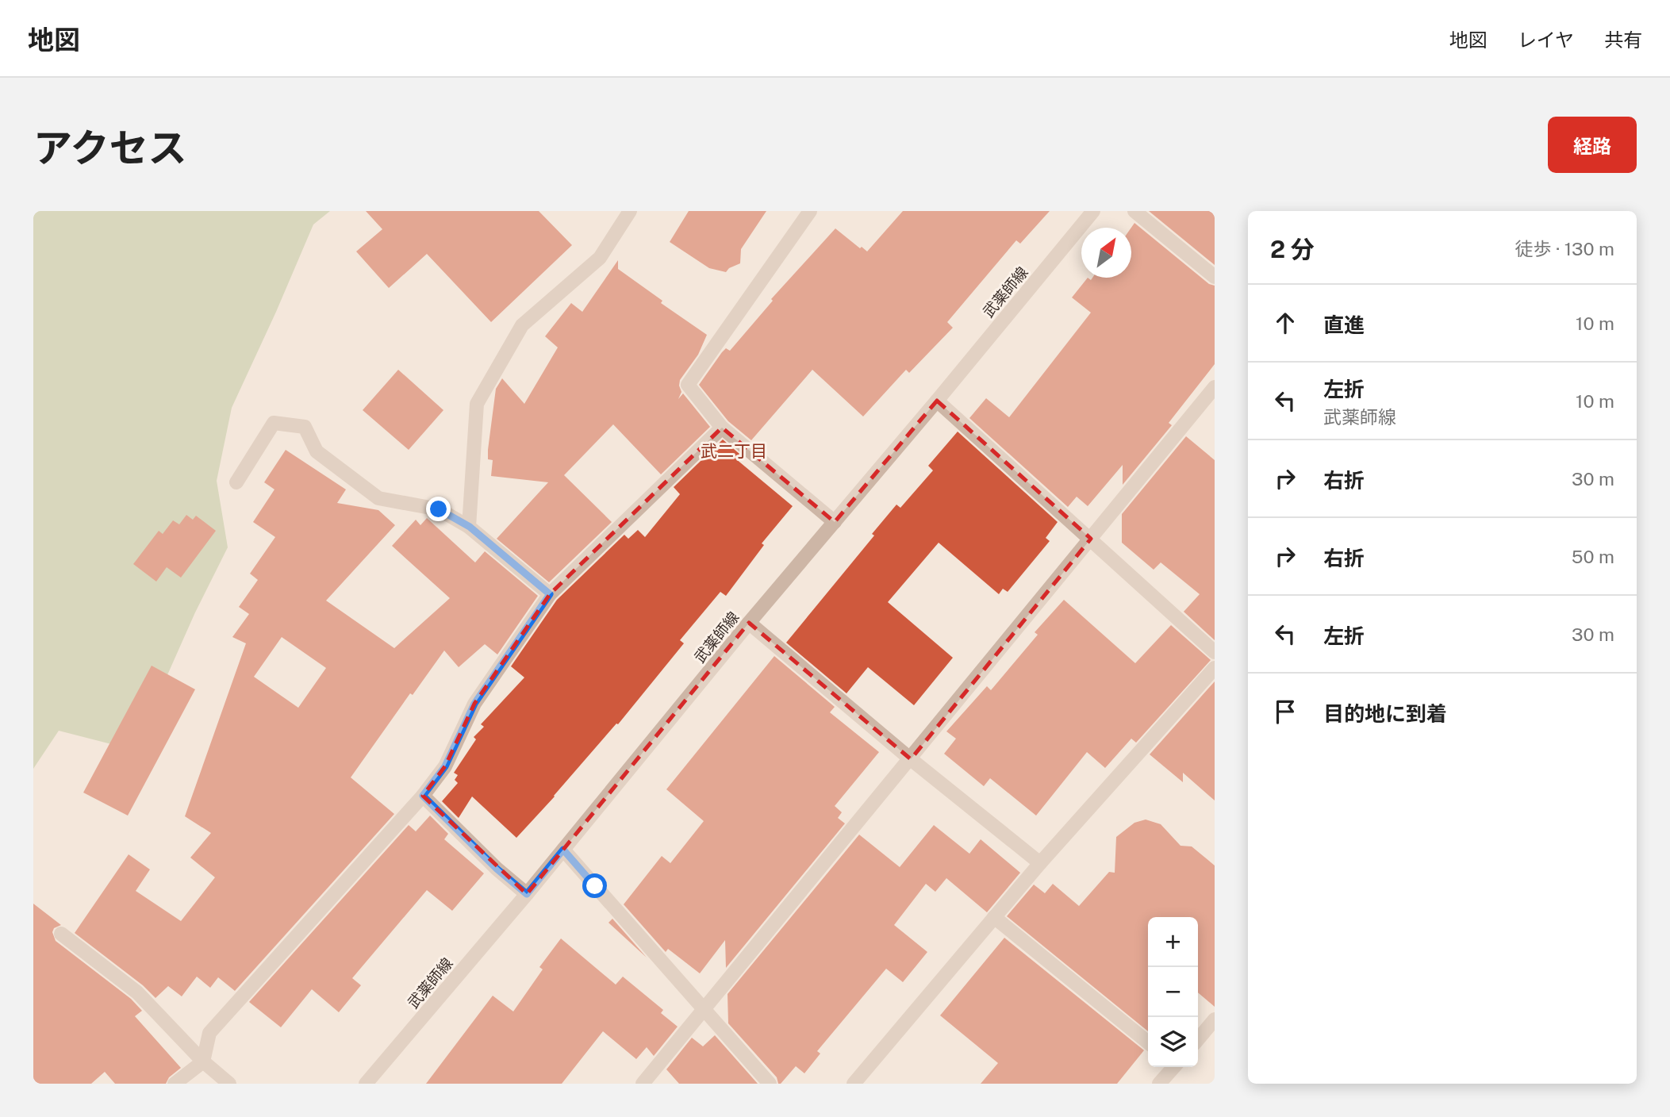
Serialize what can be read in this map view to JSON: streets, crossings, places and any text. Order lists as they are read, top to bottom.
{
  "streets": {
    "street": ["武薬師線"]
  },
  "districts": ["武二丁目"],
  "north": "top right",
  "page": {
    "header": "地図",
    "nav": ["地図", "レイヤ", "共有"],
    "title": "アクセス",
    "buttons": "経路",
    "heading": ["2 分", "徒歩 · 130 m"],
    "list": [
      ["直進", "10 m"],
      ["左折", "武薬師線", "10 m"],
      ["右折", "30 m"],
      ["右折", "50 m"],
      ["左折", "30 m"],
      "目的地に到着"
    ],
    "map_buttons": ["+", "−"]
  }
}
